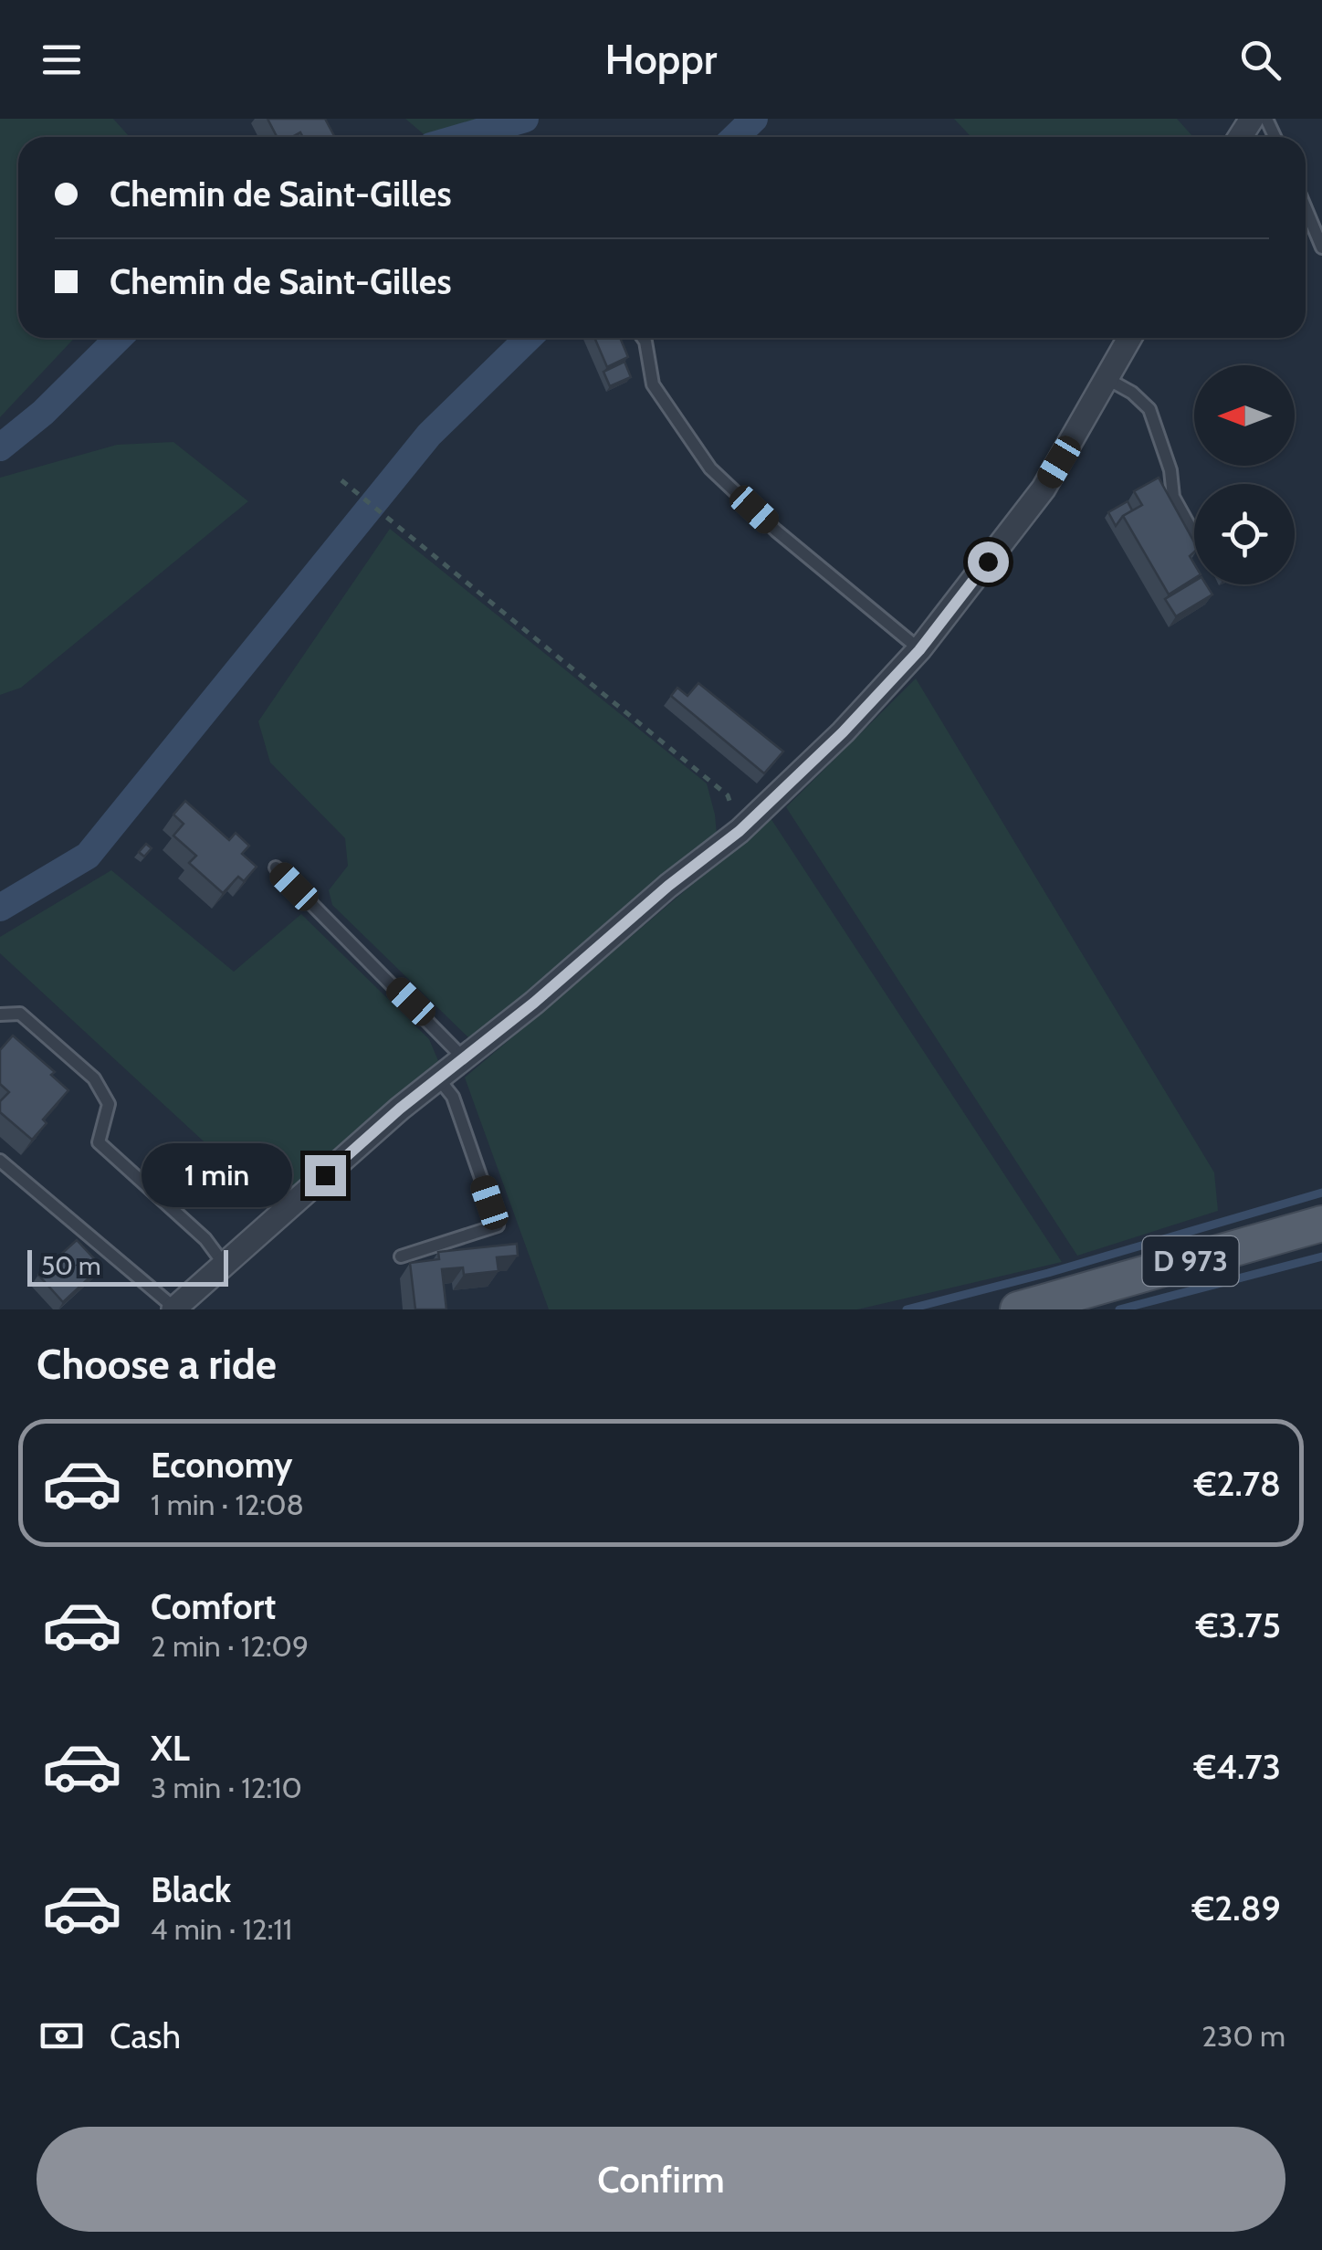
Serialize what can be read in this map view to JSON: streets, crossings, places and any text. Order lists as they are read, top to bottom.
{
  "streets": {
    "main road": ["D 973"]
  },
  "scale_bar": "50 m",
  "north": "left",
  "page": {
    "header": "Hoppr",
    "banner": ["Chemin de Saint-Gilles", "Chemin de Saint-Gilles"],
    "bubble": "1 min",
    "scale": "50 m",
    "heading": "Choose a ride",
    "list": [
      {
        "name": "Economy",
        "note": "1 min · 12:08",
        "value": "€2.78"
      },
      {
        "name": "Comfort",
        "note": "2 min · 12:09",
        "value": "€3.75"
      },
      {
        "name": "XL",
        "note": "3 min · 12:10",
        "value": "€4.73"
      },
      {
        "name": "Black",
        "note": "4 min · 12:11",
        "value": "€2.89"
      }
    ],
    "pay": ["Cash", "230 m"],
    "buttons": "Confirm"
  }
}
